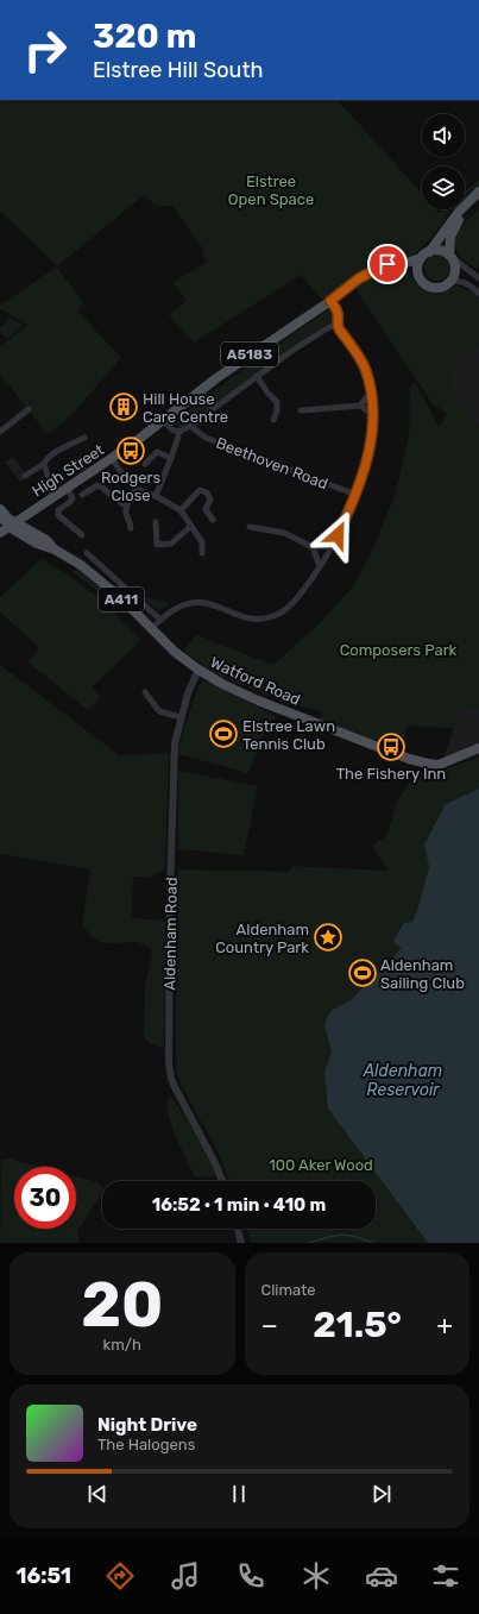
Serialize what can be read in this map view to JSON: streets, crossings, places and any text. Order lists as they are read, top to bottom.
{
  "streets": {
    "main road": [
      "A5183",
      "High Street",
      "A411",
      "Watford Road"
    ],
    "street": ["Beethoven Road", "Aldenham Road"]
  },
  "crossings": [
    ["A5183", "High Street"],
    ["High Street", "Watford Road"],
    ["Watford Road", "Aldenham Road"]
  ],
  "water": ["Aldenham Reservoir"],
  "parks": ["Elstree Open Space", "Composers Park", "100 Aker Wood"],
  "places": {
    "building": ["Hill House Care Centre"],
    "bus stop": ["Rodgers Close", "The Fishery Inn"],
    "sports": ["Elstree Lawn Tennis Club", "Aldenham Sailing Club"],
    "place": ["Aldenham Country Park"]
  },
  "page": {
    "turn": ["320 m", "Elstree Hill South"],
    "limit": "30",
    "trip": "16:52 · 1 min · 410 m",
    "tile": [
      ["20", "km/h"],
      "Climate"
    ],
    "heat": ["−", "21.5°", "+"],
    "song": ["Night Drive", "The Halogens"],
    "tabs": "16:51"
  }
}
